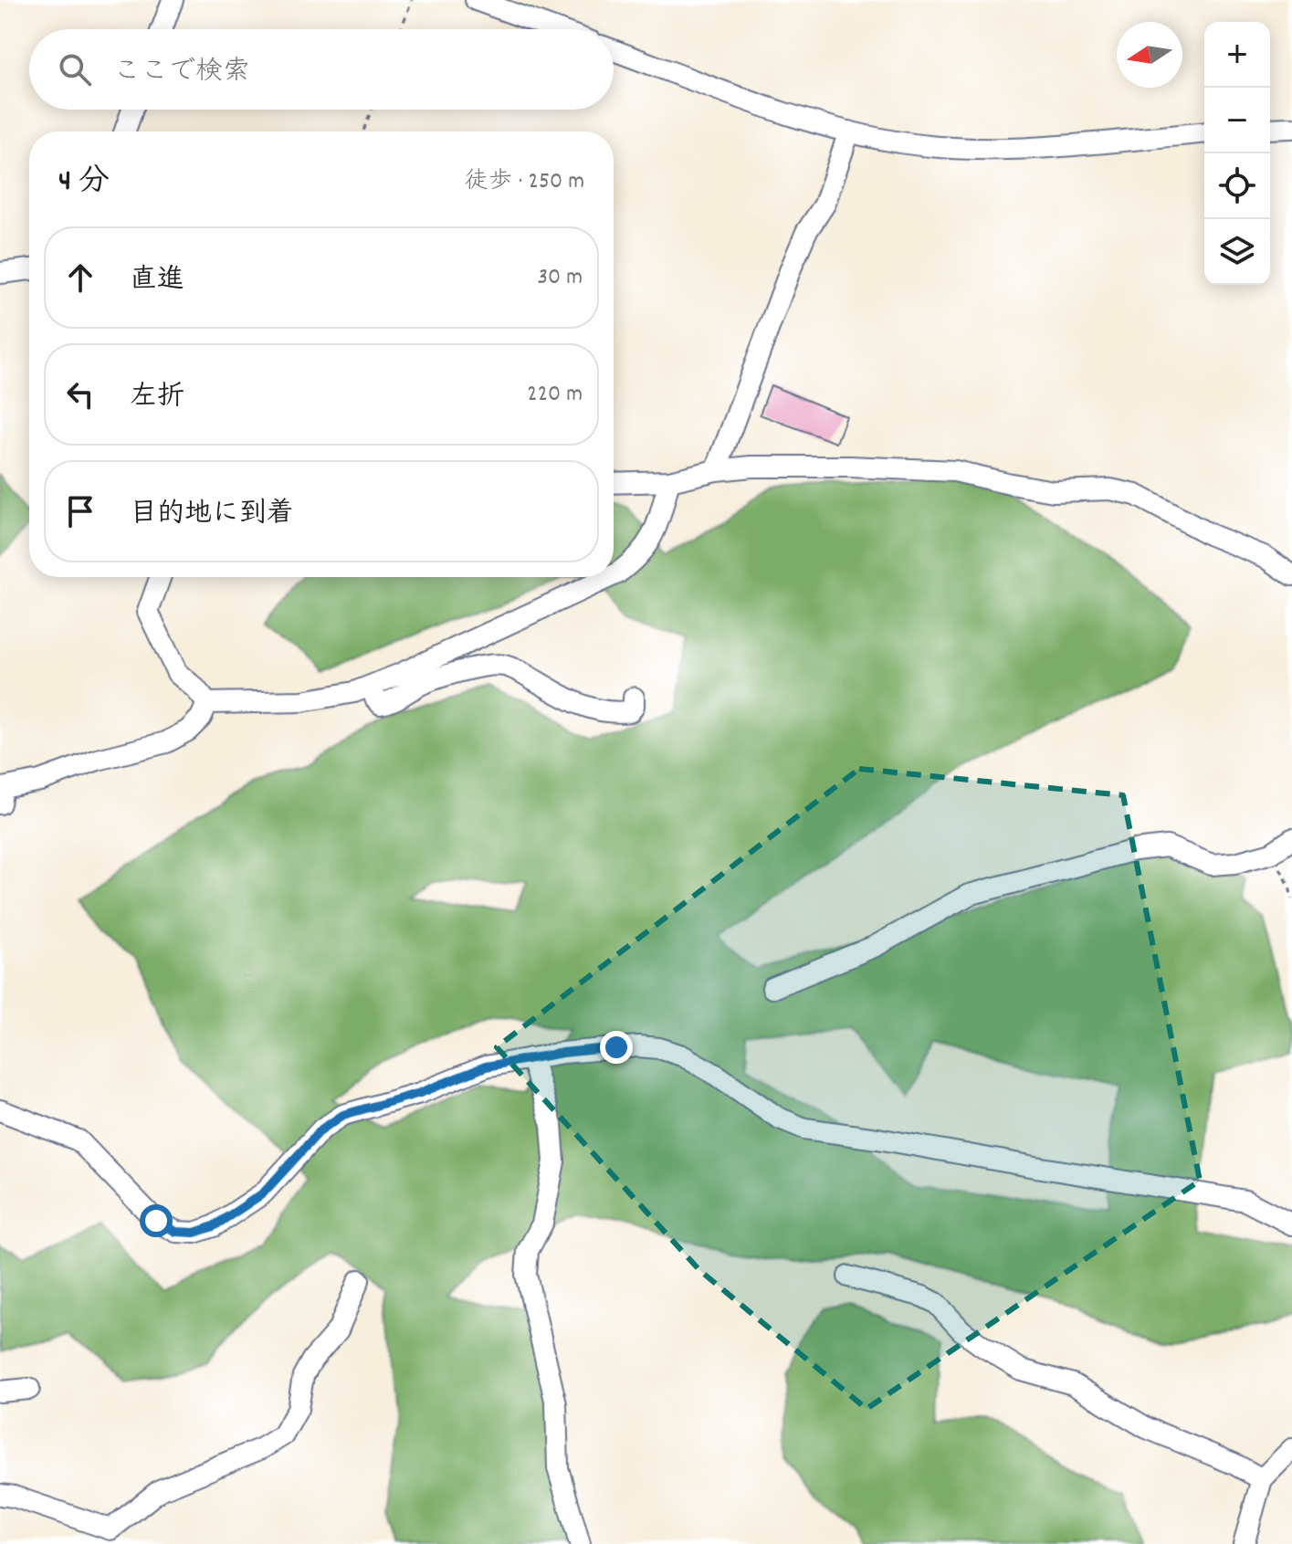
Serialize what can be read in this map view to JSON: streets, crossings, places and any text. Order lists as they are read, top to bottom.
{
  "north": "left",
  "page": {
    "map_buttons": ["+", "−"],
    "search": "ここで検索",
    "heading": ["4 分", "徒歩 · 250 m"],
    "list": [
      ["直進", "30 m"],
      ["左折", "220 m"],
      "目的地に到着"
    ]
  }
}
